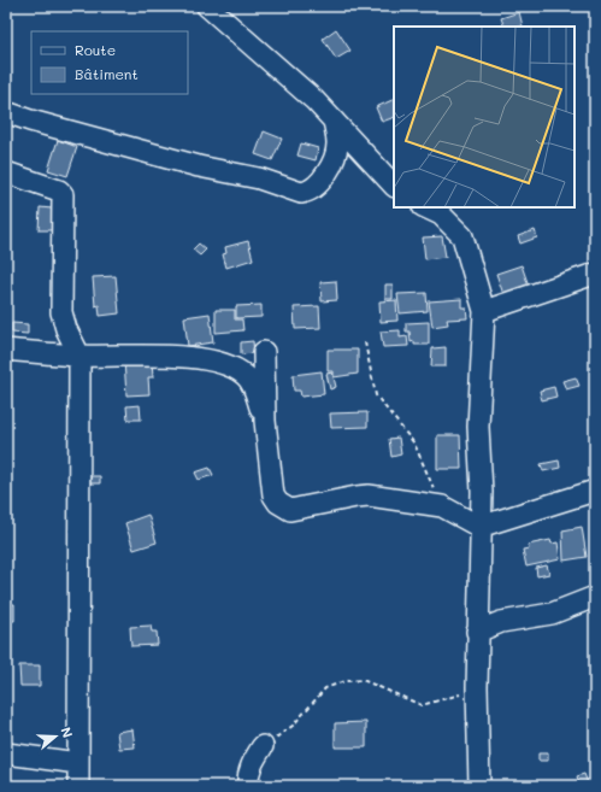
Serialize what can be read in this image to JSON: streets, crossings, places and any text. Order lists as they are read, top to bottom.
{
  "legend": ["Route", "Bâtiment"],
  "north": "right"
}
